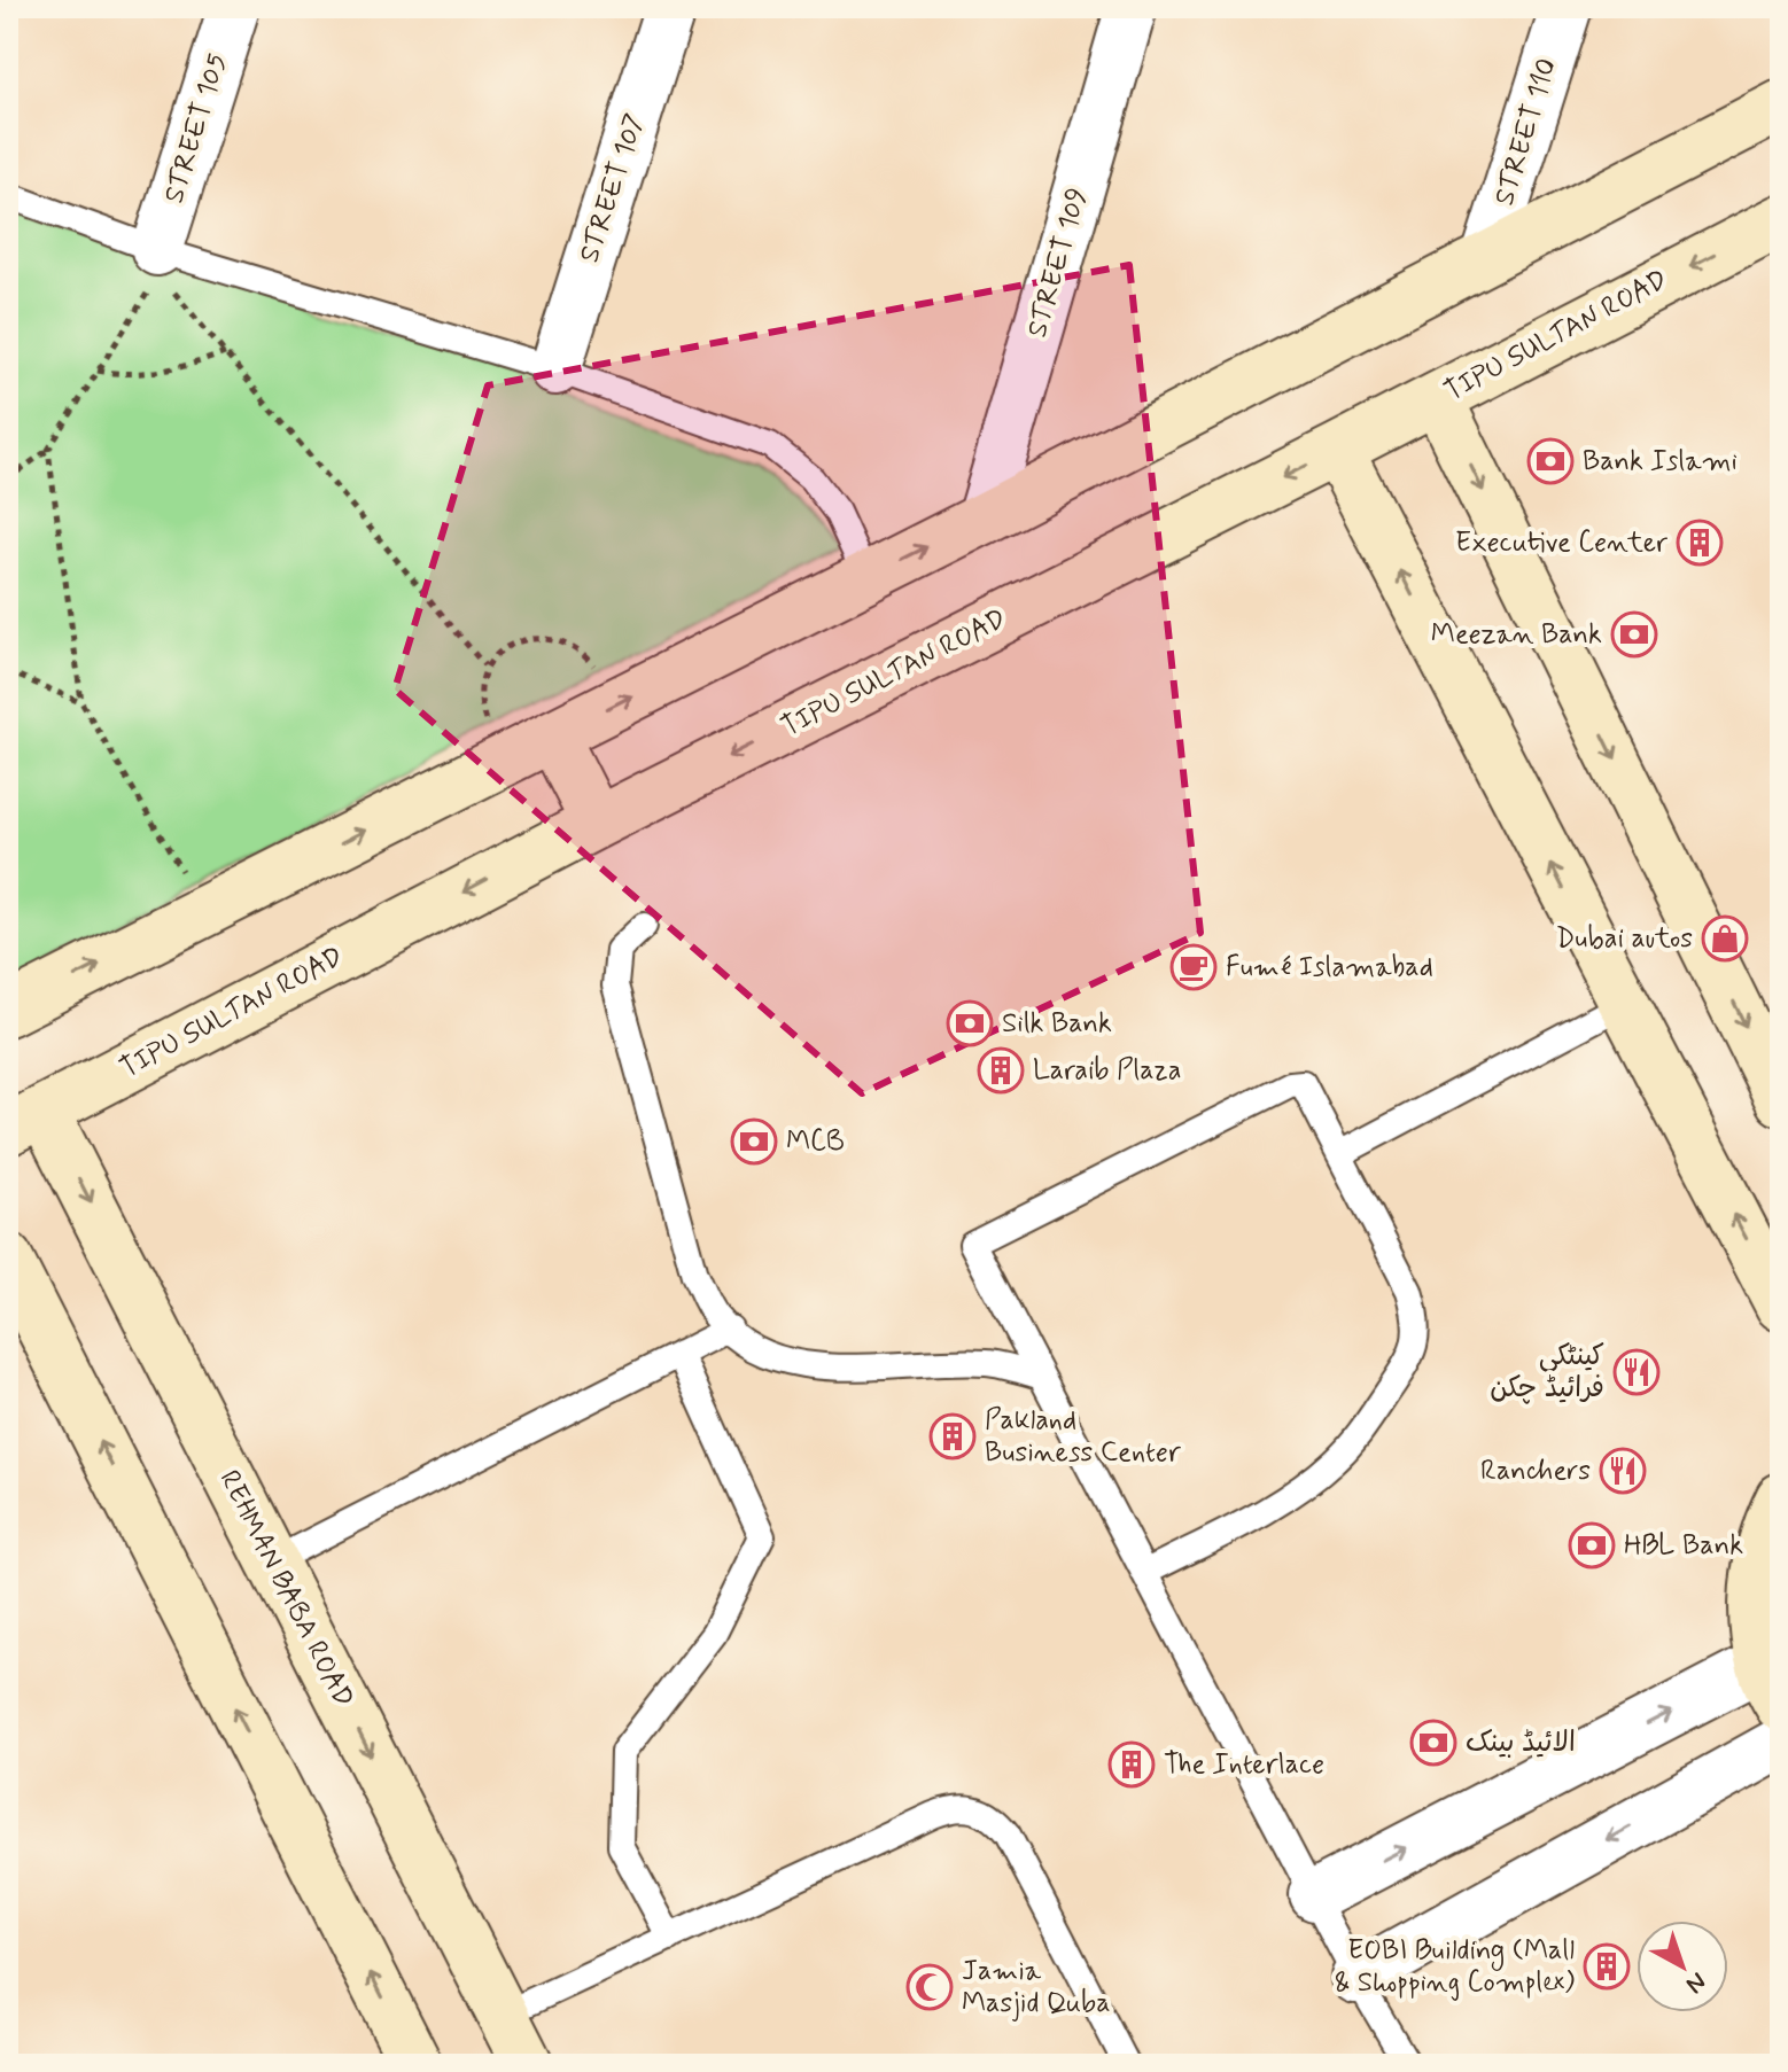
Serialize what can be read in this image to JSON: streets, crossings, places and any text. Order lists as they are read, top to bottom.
{
  "streets": {
    "street": [
      "STREET 105",
      "STREET 110",
      "STREET 107",
      "STREET 109",
      "TIPU SULTAN ROAD",
      "REHMAN BABA ROAD"
    ]
  },
  "crossings": [
    ["TIPU SULTAN ROAD", "REHMAN BABA ROAD"]
  ],
  "places": {
    "bank": [
      "Bank Islami",
      "Meezan Bank",
      "Silk Bank",
      "MCB",
      "HBL Bank",
      "الائیڈ بینک"
    ],
    "building": [
      "Executive Center",
      "Laraib Plaza",
      "Pakland Business Center",
      "The Interlace",
      "EOBI Building (Mall & Shopping Complex)"
    ],
    "shop": ["Dubai autos"],
    "cafe": ["Fumé Islamabad"],
    "restaurant": ["کینٹکی فرائیڈ چکن", "Ranchers"],
    "mosque": ["Jamia Masjid Quba"]
  },
  "north": "bottom right"
}
